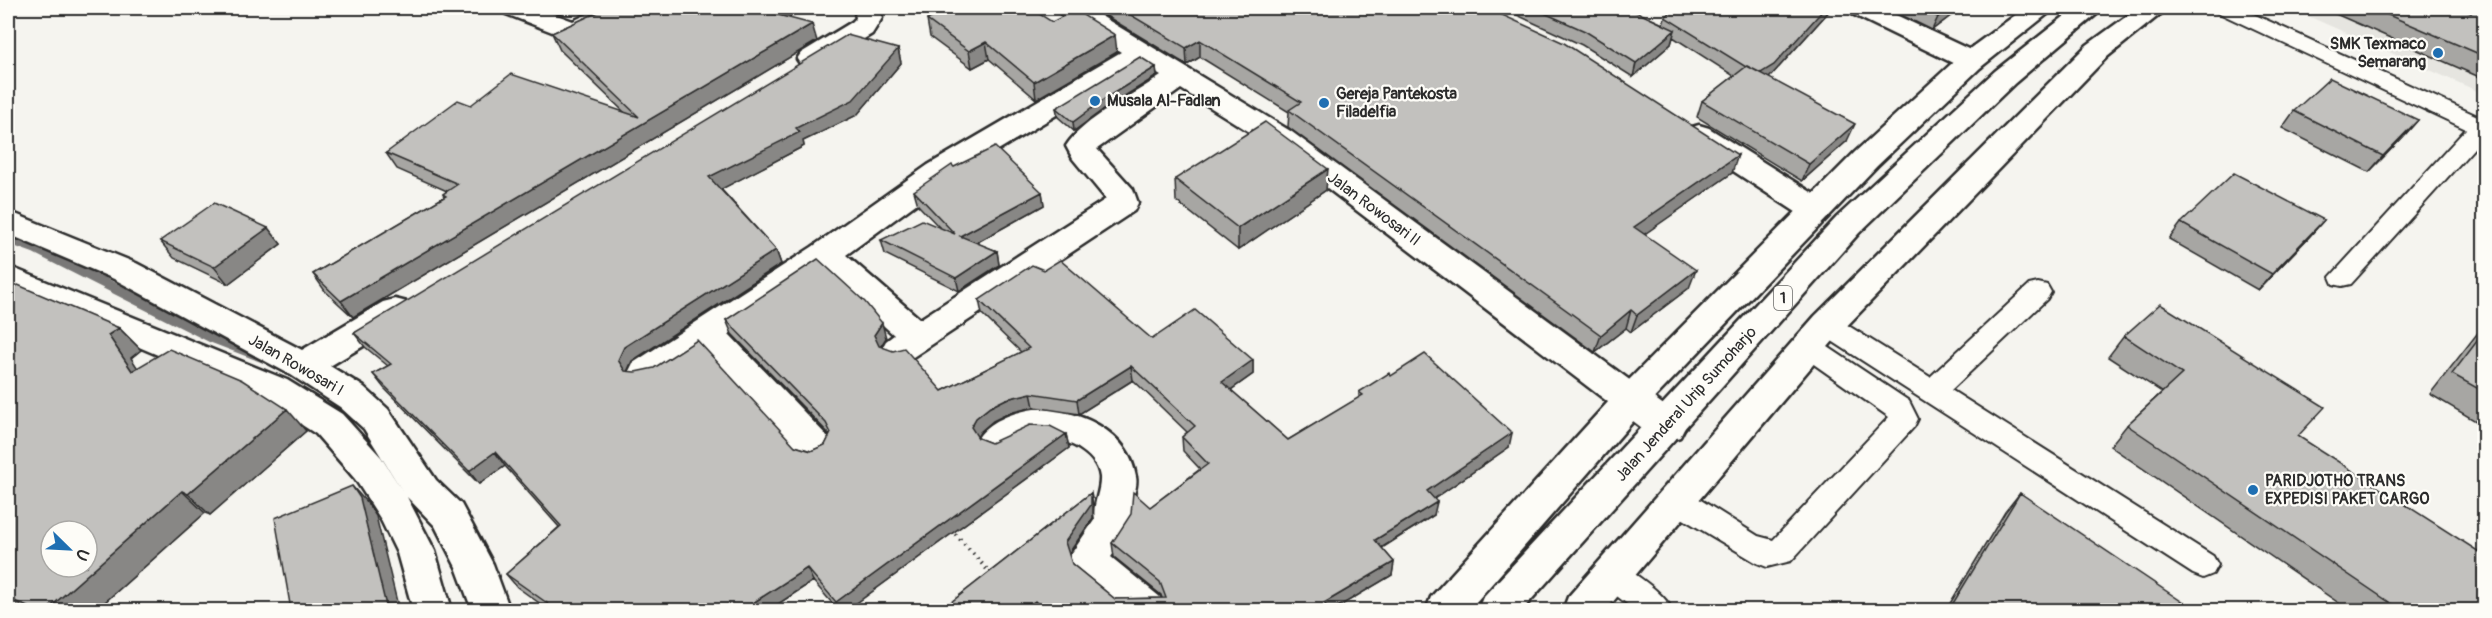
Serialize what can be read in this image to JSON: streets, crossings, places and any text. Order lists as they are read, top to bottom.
{
  "streets": {
    "main road": [
      "Jalan Rowosari II",
      "1",
      "Jalan Rowosari I",
      "Jalan Jenderal Urip Sumoharjo"
    ]
  },
  "crossings": [
    ["Jalan Rowosari II", "Jalan Jenderal Urip Sumoharjo"]
  ],
  "places": [
    "SMK Texmaco Semarang",
    "Musala Al-Fadlan",
    "Gereja Pantekosta Filadelfia",
    "PARIDJOTHO TRANS EXPEDISI PAKET CARGO"
  ],
  "north": "bottom right"
}
